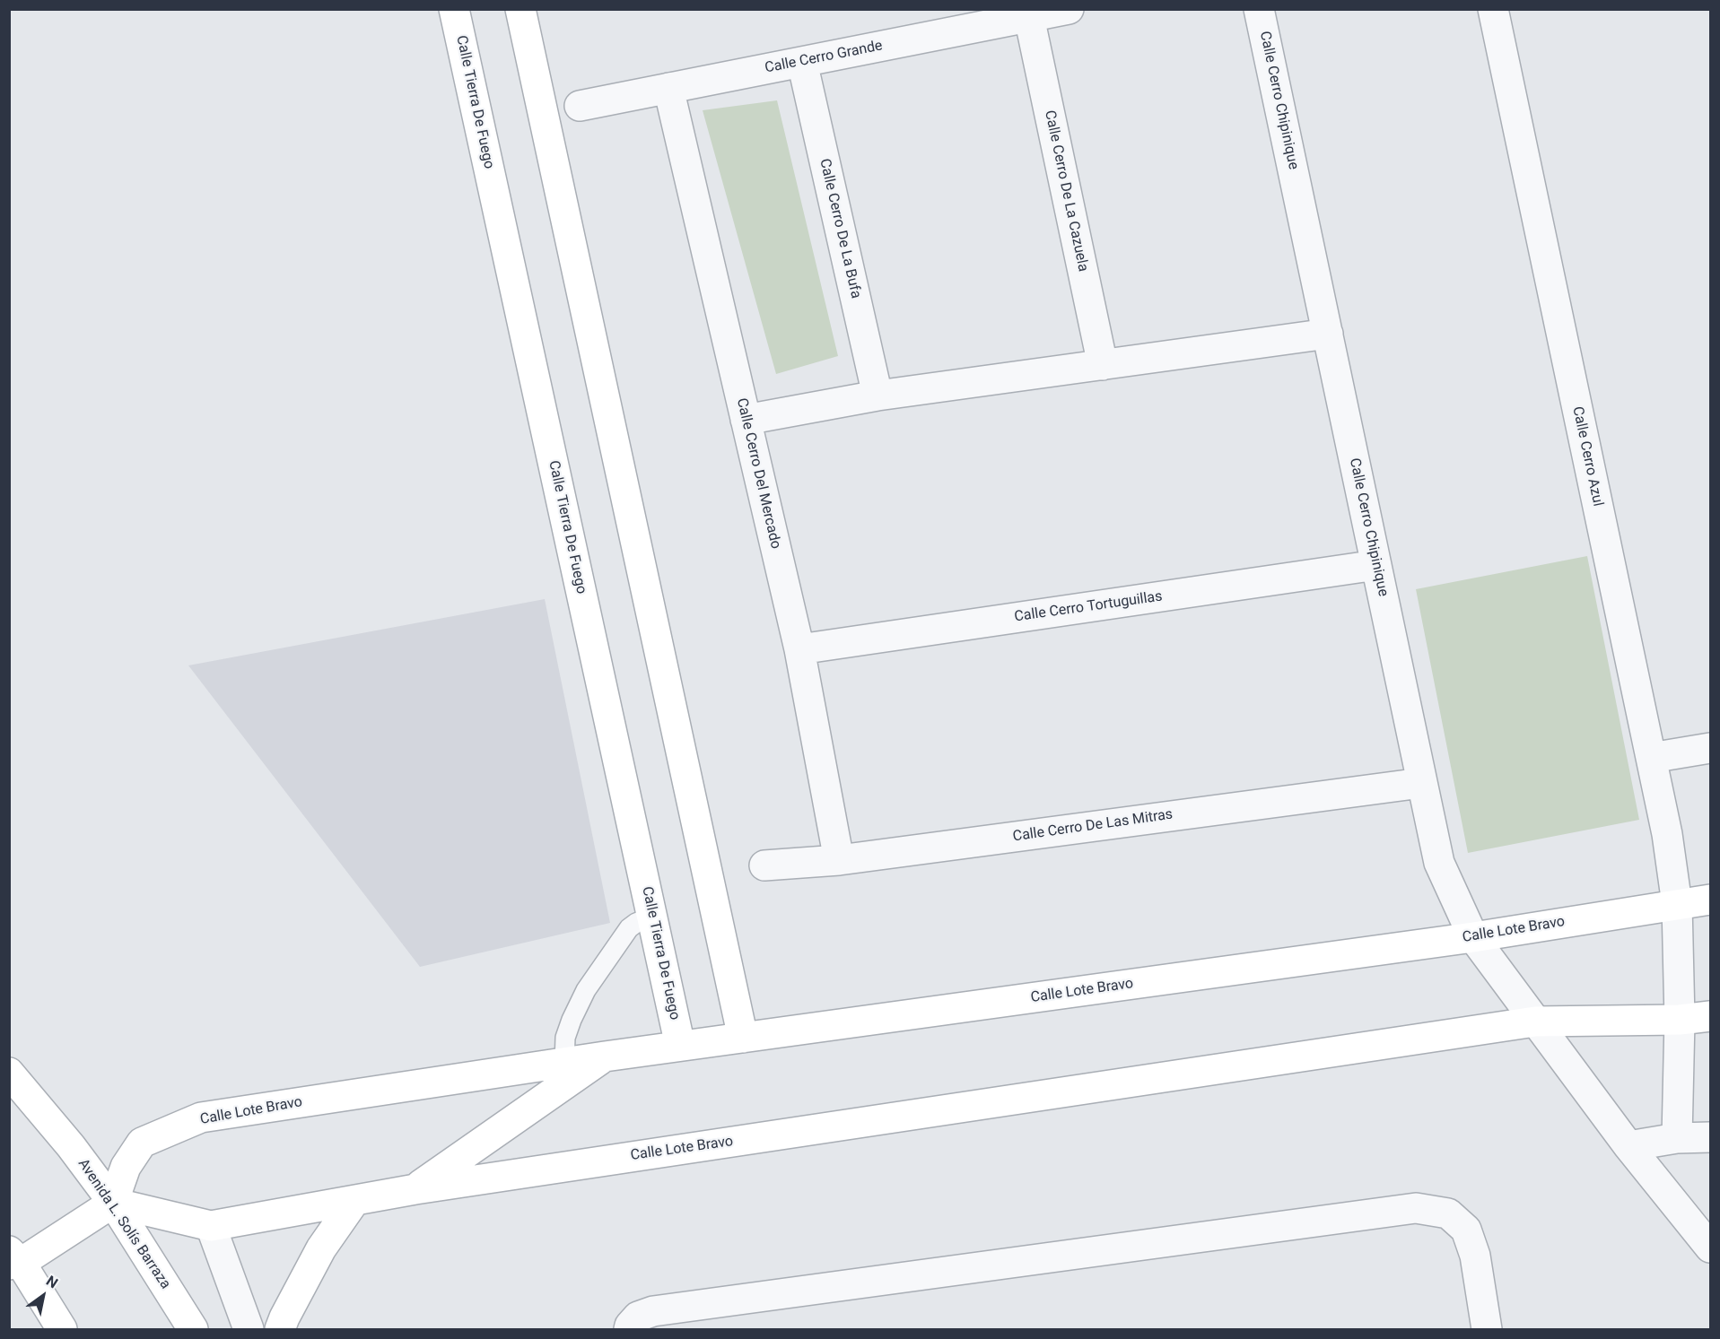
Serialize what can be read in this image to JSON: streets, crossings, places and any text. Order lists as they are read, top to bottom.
{
  "streets": {
    "main road": ["Calle Tierra De Fuego", "Calle Lote Bravo", "Avenida L. Solís Barraza"],
    "street": [
      "Calle Cerro Grande",
      "Calle Cerro Chipinique",
      "Calle Cerro De La Cazuela",
      "Calle Cerro De La Bufa",
      "Calle Cerro Azul",
      "Calle Cerro Del Mercado",
      "Calle Cerro Tortuguillas",
      "Calle Cerro De Las Mitras"
    ]
  },
  "crossings": [
    ["Calle Cerro Grande", "Calle Cerro De La Cazuela"],
    ["Calle Cerro Grande", "Calle Cerro De La Bufa"],
    ["Calle Cerro Grande", "Calle Cerro Del Mercado"],
    ["Calle Cerro Chipinique", "Calle Cerro Tortuguillas"],
    ["Calle Cerro Chipinique", "Calle Cerro De Las Mitras"],
    ["Calle Cerro Chipinique", "Calle Lote Bravo"],
    ["Calle Tierra De Fuego", "Calle Lote Bravo"],
    ["Calle Cerro Azul", "Calle Lote Bravo"],
    ["Calle Cerro Del Mercado", "Calle Cerro Tortuguillas"],
    ["Calle Cerro Del Mercado", "Calle Cerro De Las Mitras"],
    ["Calle Lote Bravo", "Avenida L. Solís Barraza"]
  ],
  "north": "top right"
}
